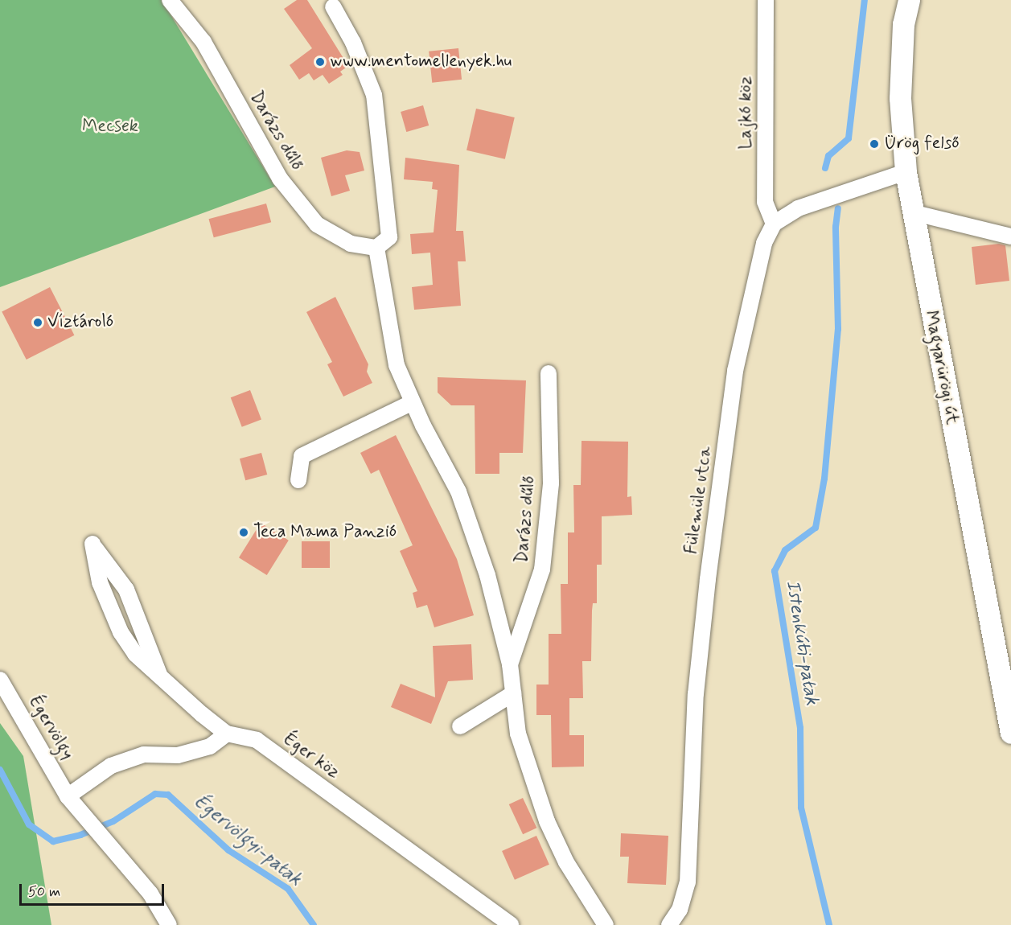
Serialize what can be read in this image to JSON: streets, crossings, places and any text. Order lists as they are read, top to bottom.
{
  "streets": {
    "main road": ["Magyarürögi út"],
    "street": [
      "Lajkó köz",
      "Darázs dűlő",
      "Fülemüle utca",
      "Égervölgy",
      "Éger köz"
    ]
  },
  "crossings": [
    ["Lajkó köz", "Fülemüle utca"]
  ],
  "water": ["Istenkúti-patak", "Égervölgyi-patak"],
  "parks": ["Mecsek"],
  "places": [
    "www.mentomellenyek.hu",
    "Ürög felső",
    "Víztároló",
    "Teca Mama Panzió"
  ],
  "scale_bar": "50 m"
}
